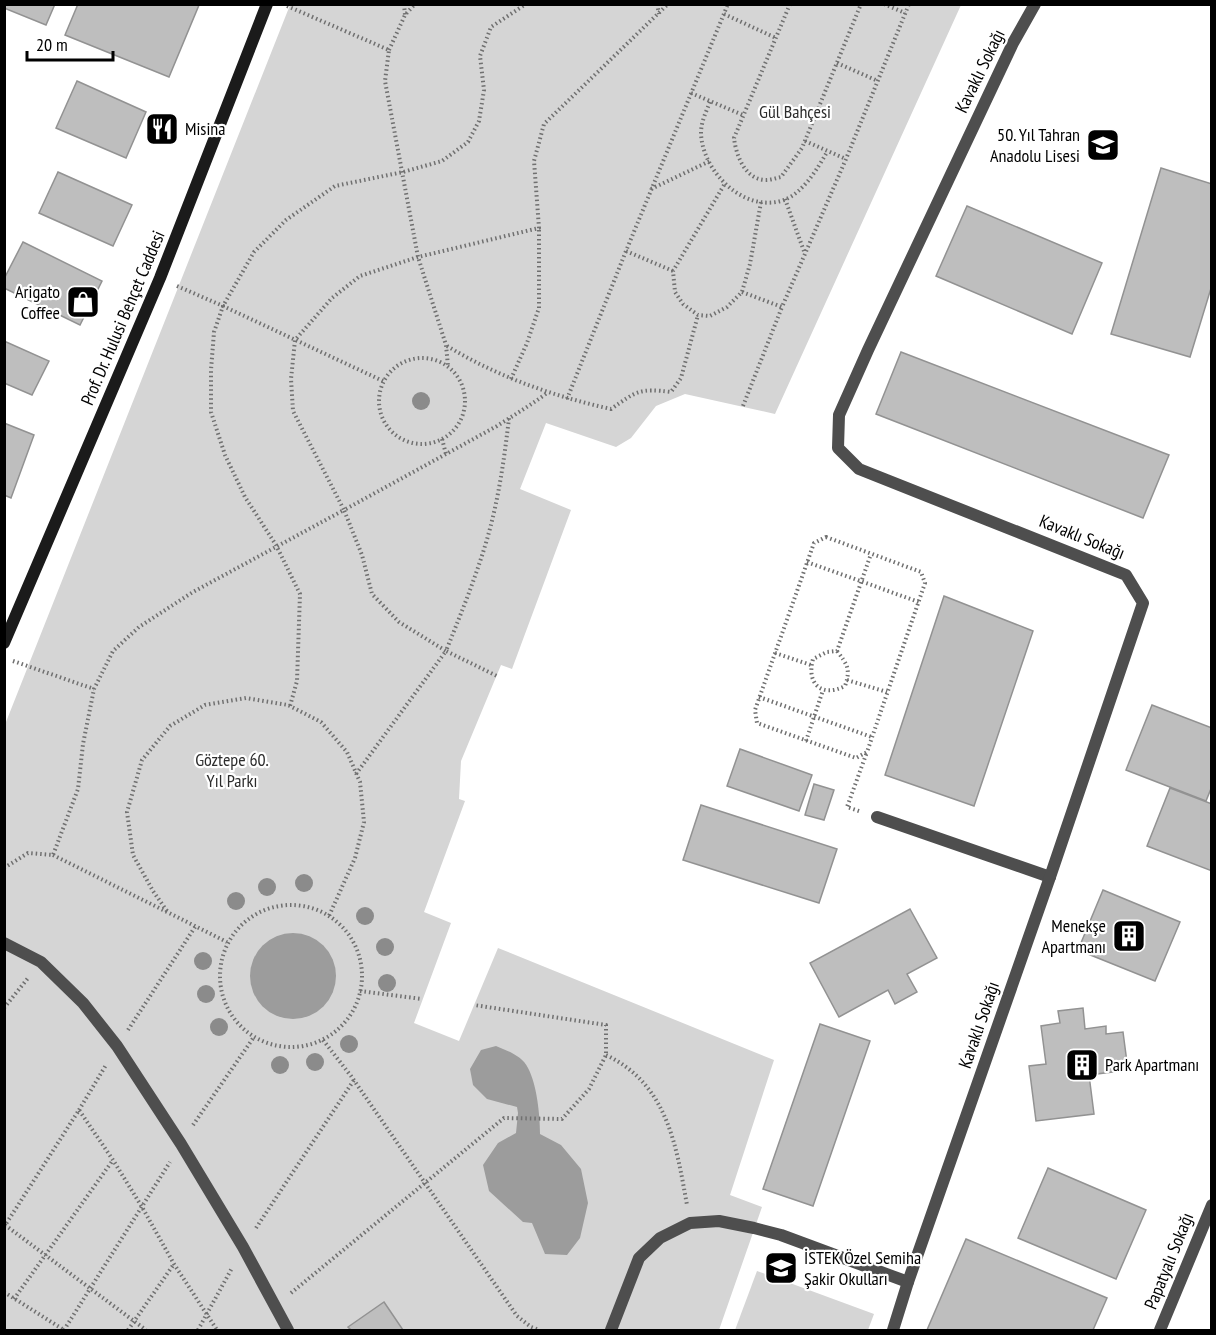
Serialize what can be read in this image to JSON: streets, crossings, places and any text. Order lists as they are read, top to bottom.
{
  "streets": {
    "street": ["Kavaklı Sokağı", "Prof. Dr. Hulusi Behçet Caddesi", "Papatyalı Sokağı"]
  },
  "parks": ["Gül Bahçesi", "Göztepe 60. Yıl Parkı"],
  "places": {
    "restaurant": ["Misina"],
    "school or university": ["50. Yıl Tahran Anadolu Lisesi", "İSTEK Özel Semiha Şakir Okulları"],
    "shop": ["Arigato Coffee"],
    "building": ["Menekşe Apartmanı", "Park Apartmanı"]
  },
  "scale_bar": "20 m"
}
